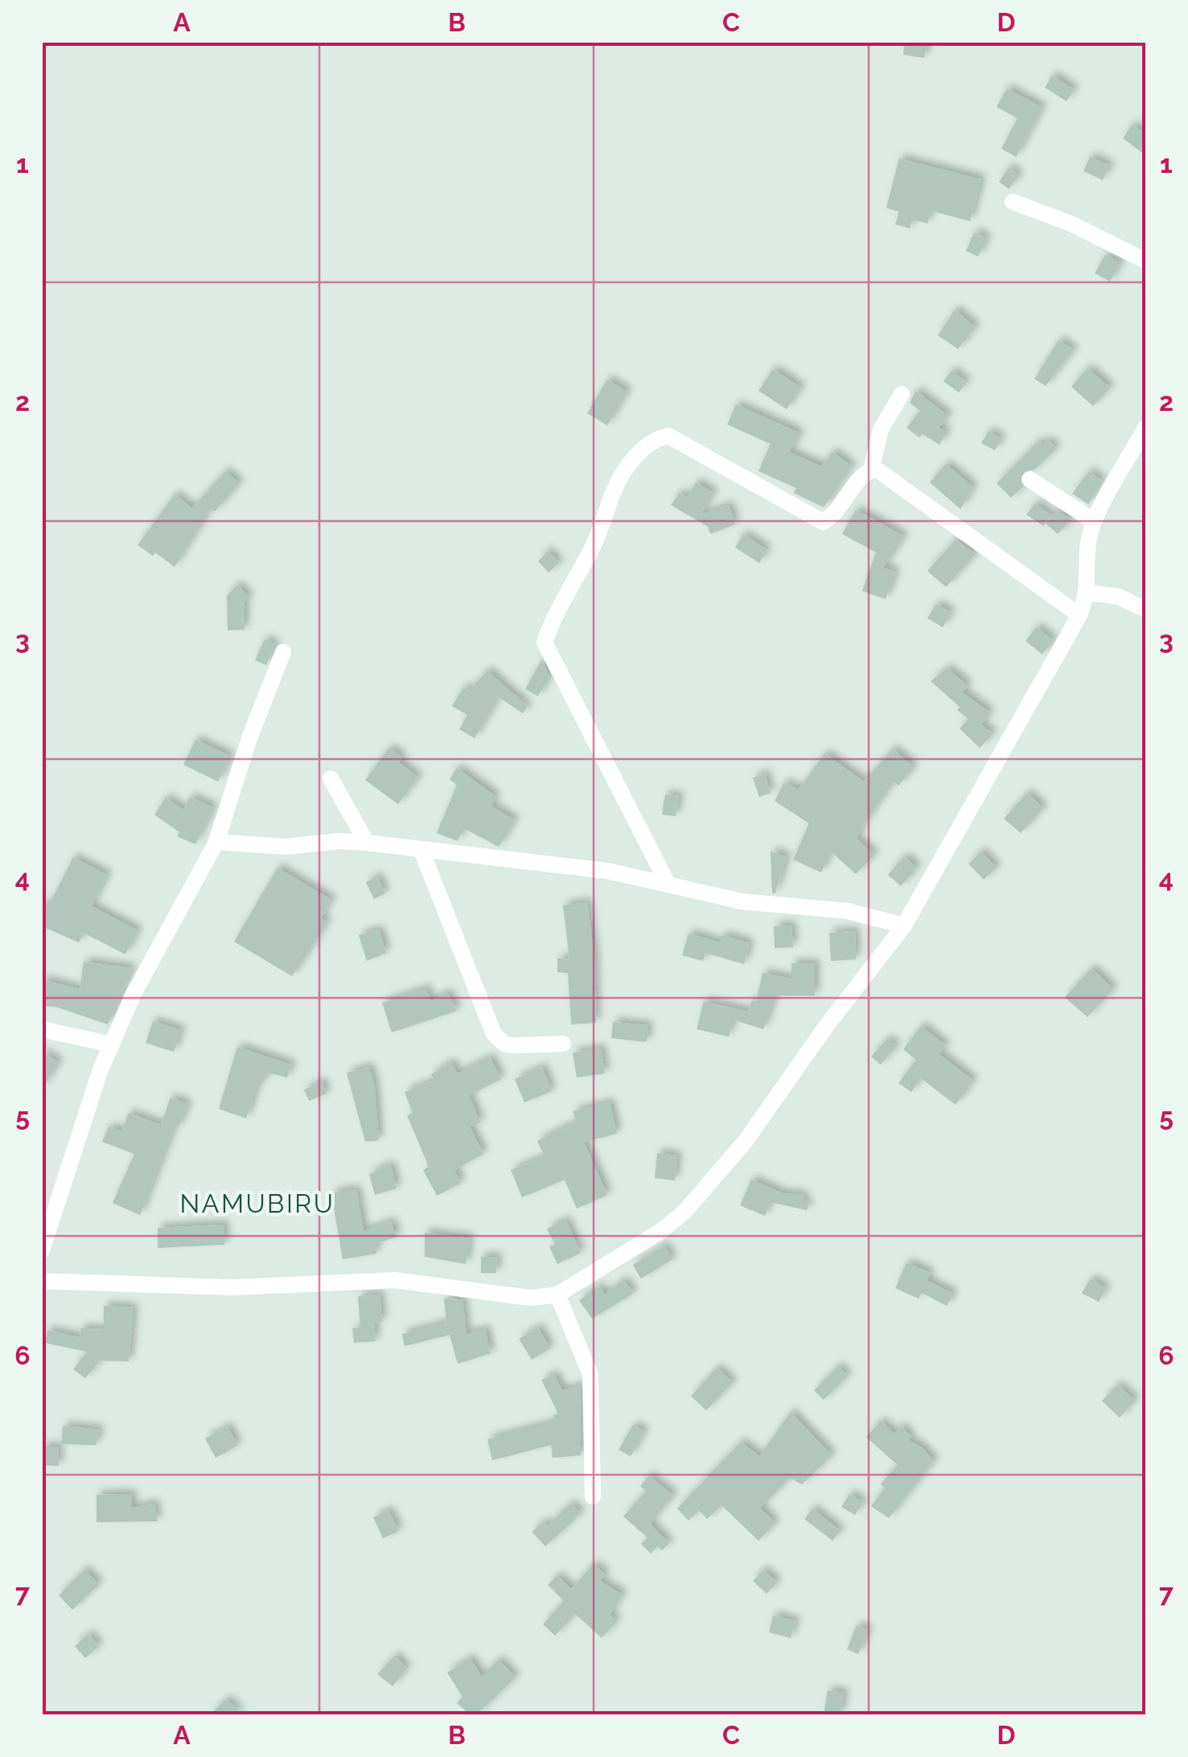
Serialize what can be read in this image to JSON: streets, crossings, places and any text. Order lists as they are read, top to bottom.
{
  "districts": ["NAMUBIRU"],
  "grid": {
    "columns": [
      "A",
      "B",
      "C",
      "D"
    ],
    "rows": [
      "1",
      "2",
      "3",
      "4",
      "5",
      "6",
      "7"
    ]
  }
}
